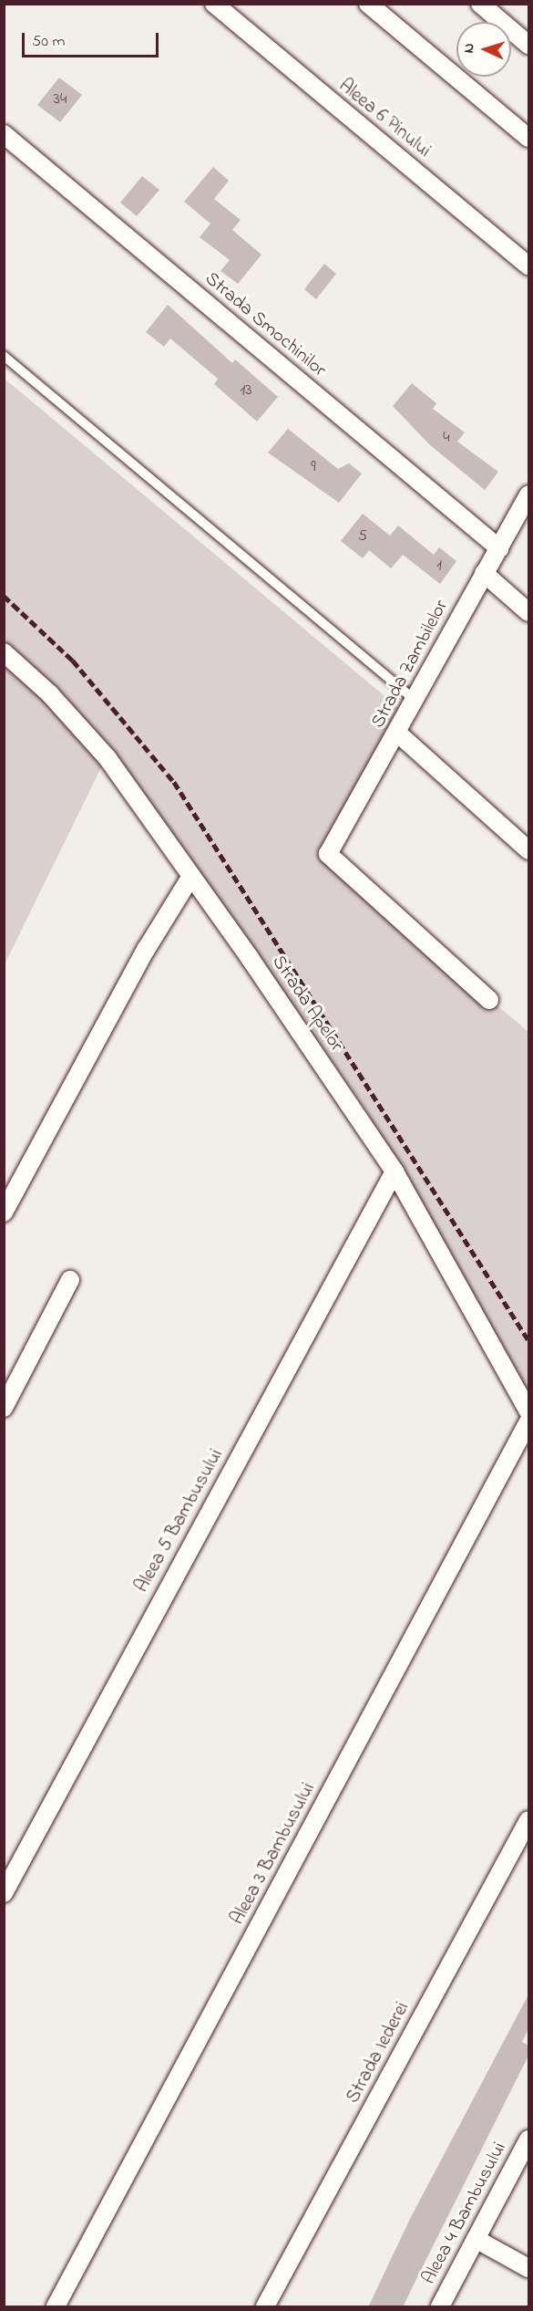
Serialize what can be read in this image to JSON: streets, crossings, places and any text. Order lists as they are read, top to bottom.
{
  "streets": {
    "street": [
      "Aleea 6 Pinului",
      "Strada Smochinilor",
      "Strada Zambilelor",
      "Strada Apelor",
      "Aleea 5 Bambusului",
      "Aleea 3 Bambusului",
      "Strada Iederei",
      "Aleea 4 Bambusului"
    ]
  },
  "crossings": [
    ["Strada Smochinilor", "Strada Zambilelor"],
    ["Strada Apelor", "Aleea 5 Bambusului"]
  ],
  "house_numbers": [
    "34",
    "13",
    "4",
    "9",
    "5",
    "1"
  ],
  "scale_bar": "50 m",
  "north": "left"
}
